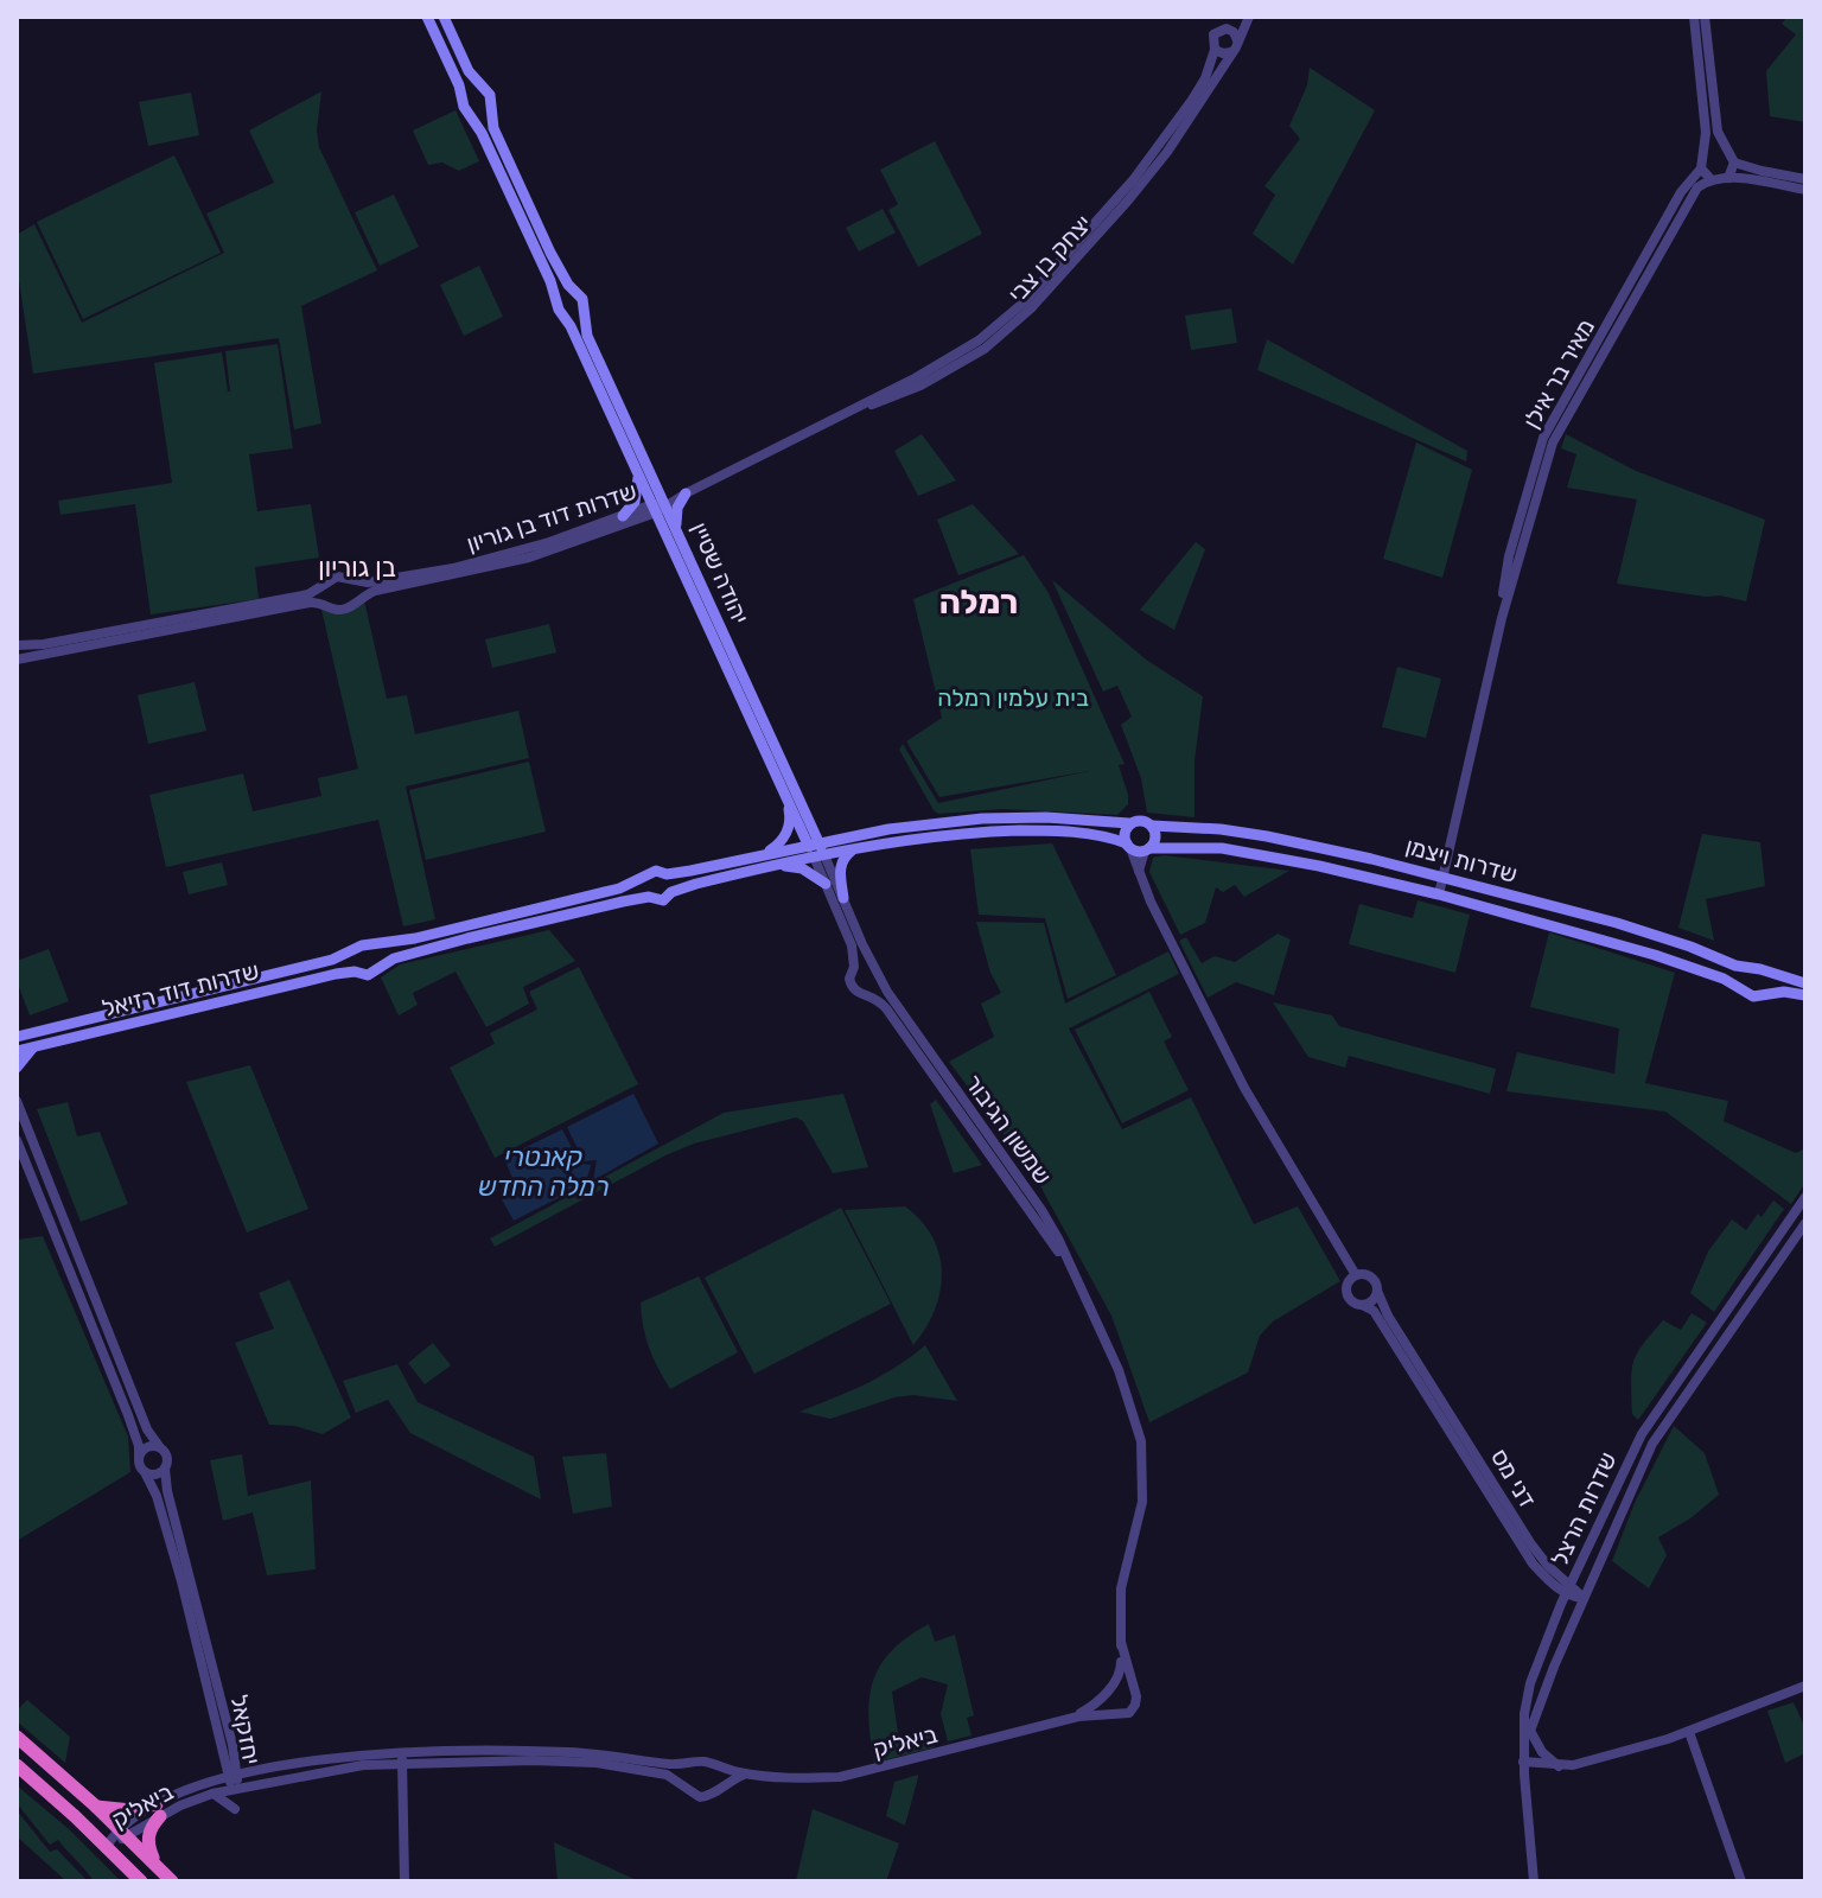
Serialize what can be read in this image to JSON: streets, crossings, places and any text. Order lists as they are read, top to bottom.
{
  "streets": {
    "main road": ["יהודה שטיין", "שדרות ויצמן", "שדרות דוד רזיאל"],
    "street": [
      "יצחק בן צבי",
      "מאיר בר אילן",
      "שדרות דוד בן גוריון",
      "שמשון הגיבור",
      "דני מס",
      "שדרות הרצל",
      "יחזקאל",
      "ביאליק"
    ]
  },
  "crossings": [
    ["יצחק בן צבי", "שדרות דוד בן גוריון"],
    ["יצחק בן צבי", "יהודה שטיין"],
    ["מאיר בר אילן", "שדרות ויצמן"],
    ["שדרות דוד בן גוריון", "יהודה שטיין"],
    ["יהודה שטיין", "שמשון הגיבור"],
    ["שמשון הגיבור", "ביאליק"],
    ["דני מס", "שדרות הרצל"],
    ["יחזקאל", "ביאליק"]
  ],
  "districts": ["בן גוריון", "רמלה"],
  "water": ["קאנטרי רמלה החדש"],
  "parks": ["בית עלמין רמלה"]
}
